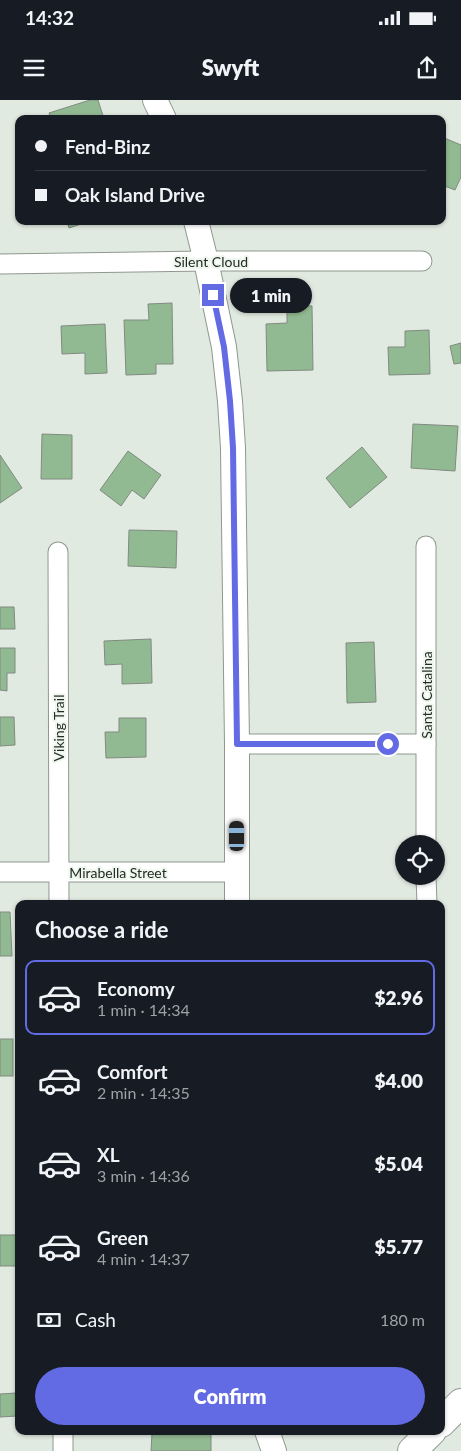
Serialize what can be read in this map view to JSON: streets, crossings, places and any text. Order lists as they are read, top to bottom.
{
  "streets": {
    "street": [
      "Silent Cloud",
      "Santa Catalina",
      "Viking Trail",
      "Mirabella Street"
    ]
  },
  "crossings": [
    ["Viking Trail", "Mirabella Street"]
  ],
  "page": {
    "status": "14:32",
    "header": "Swyft",
    "banner": ["Fend-Binz", "Oak Island Drive"],
    "bubble": "1 min",
    "heading": "Choose a ride",
    "list": [
      {
        "name": "Economy",
        "note": "1 min · 14:34",
        "value": "$2.96"
      },
      {
        "name": "Comfort",
        "note": "2 min · 14:35",
        "value": "$4.00"
      },
      {
        "name": "XL",
        "note": "3 min · 14:36",
        "value": "$5.04"
      },
      {
        "name": "Green",
        "note": "4 min · 14:37",
        "value": "$5.77"
      }
    ],
    "pay": ["Cash", "180 m"],
    "buttons": "Confirm"
  }
}
